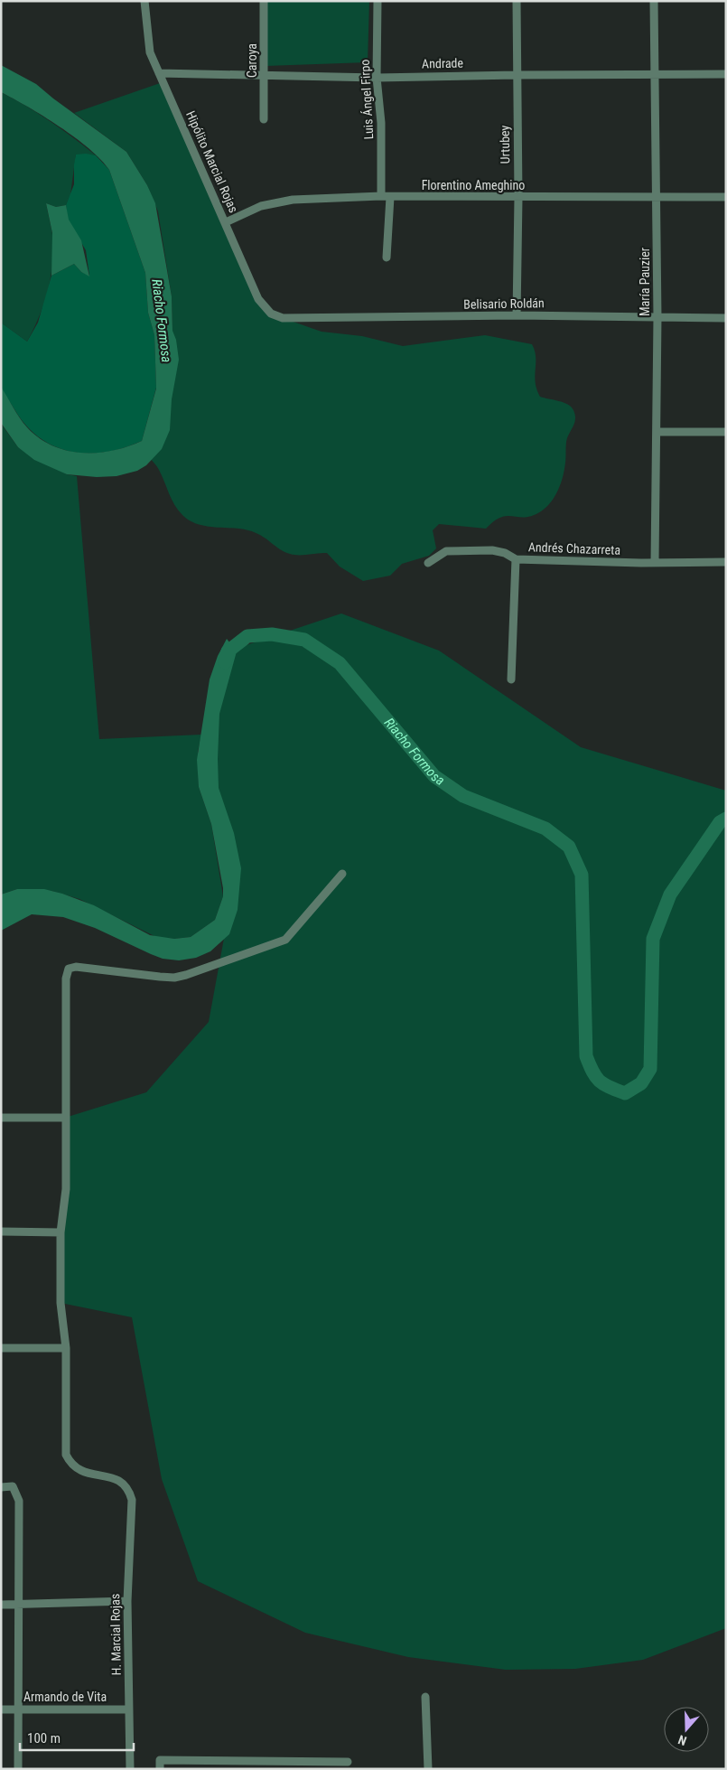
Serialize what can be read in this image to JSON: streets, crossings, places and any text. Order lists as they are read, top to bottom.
{
  "streets": {
    "street": [
      "Caroya",
      "Andrade",
      "Luis Ángel Firpo",
      "Urtubey",
      "Hipólito Marcial Rojas",
      "Florentino Ameghino",
      "María Pauzier",
      "Belisario Roldán",
      "Andrés Chazarreta",
      "H. Marcial Rojas",
      "Armando de Vita"
    ]
  },
  "crossings": [
    ["Caroya", "Andrade"],
    ["Andrade", "Luis Ángel Firpo"],
    ["Andrade", "Urtubey"],
    ["Andrade", "Hipólito Marcial Rojas"],
    ["Andrade", "María Pauzier"],
    ["Luis Ángel Firpo", "Florentino Ameghino"],
    ["Urtubey", "Florentino Ameghino"],
    ["Urtubey", "Belisario Roldán"],
    ["Hipólito Marcial Rojas", "Florentino Ameghino"],
    ["Hipólito Marcial Rojas", "Belisario Roldán"],
    ["Florentino Ameghino", "María Pauzier"],
    ["María Pauzier", "Belisario Roldán"],
    ["María Pauzier", "Andrés Chazarreta"],
    ["H. Marcial Rojas", "Armando de Vita"]
  ],
  "water": ["Riacho Formosa"],
  "scale_bar": "100 m",
  "north": "bottom"
}
